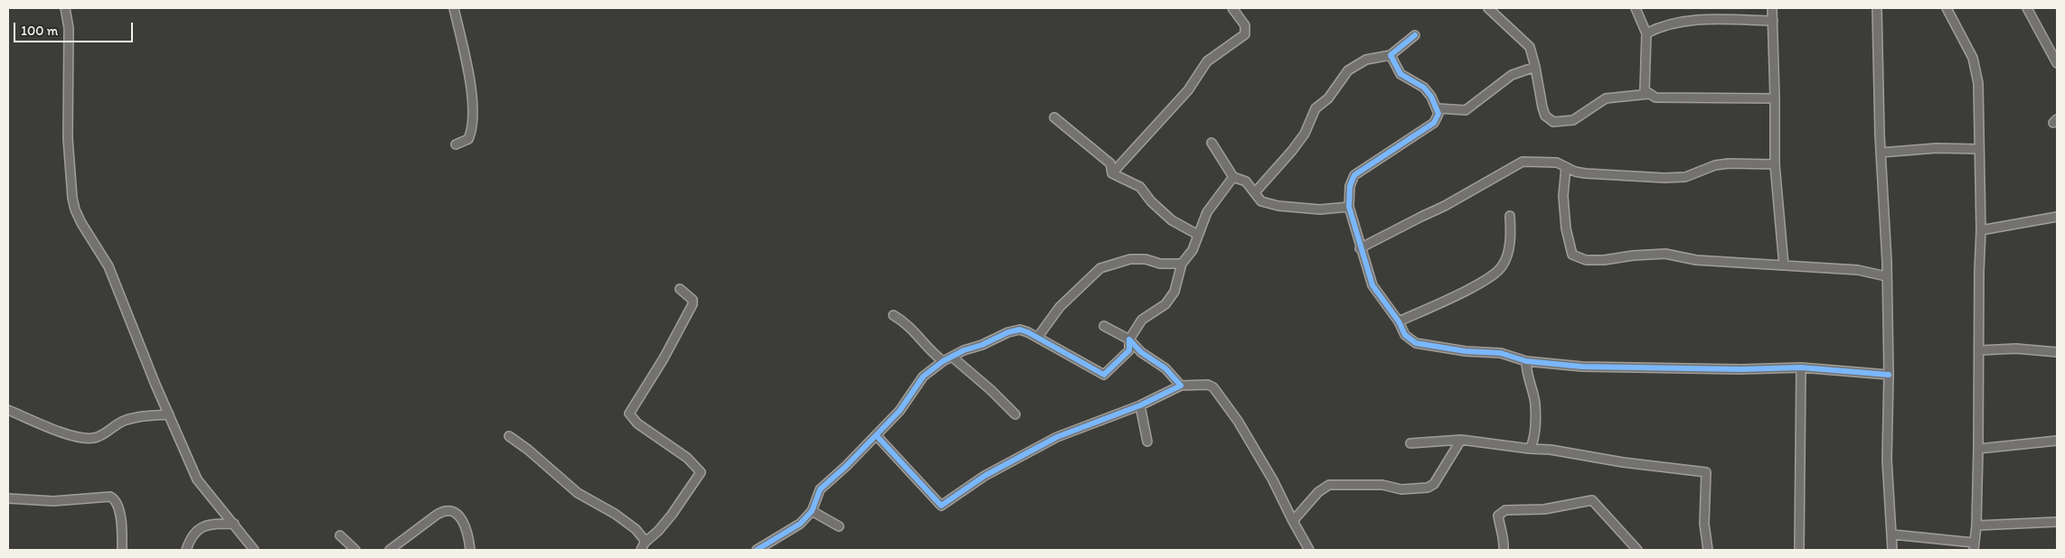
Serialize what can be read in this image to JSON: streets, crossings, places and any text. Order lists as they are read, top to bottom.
{
  "scale_bar": "100 m"
}
